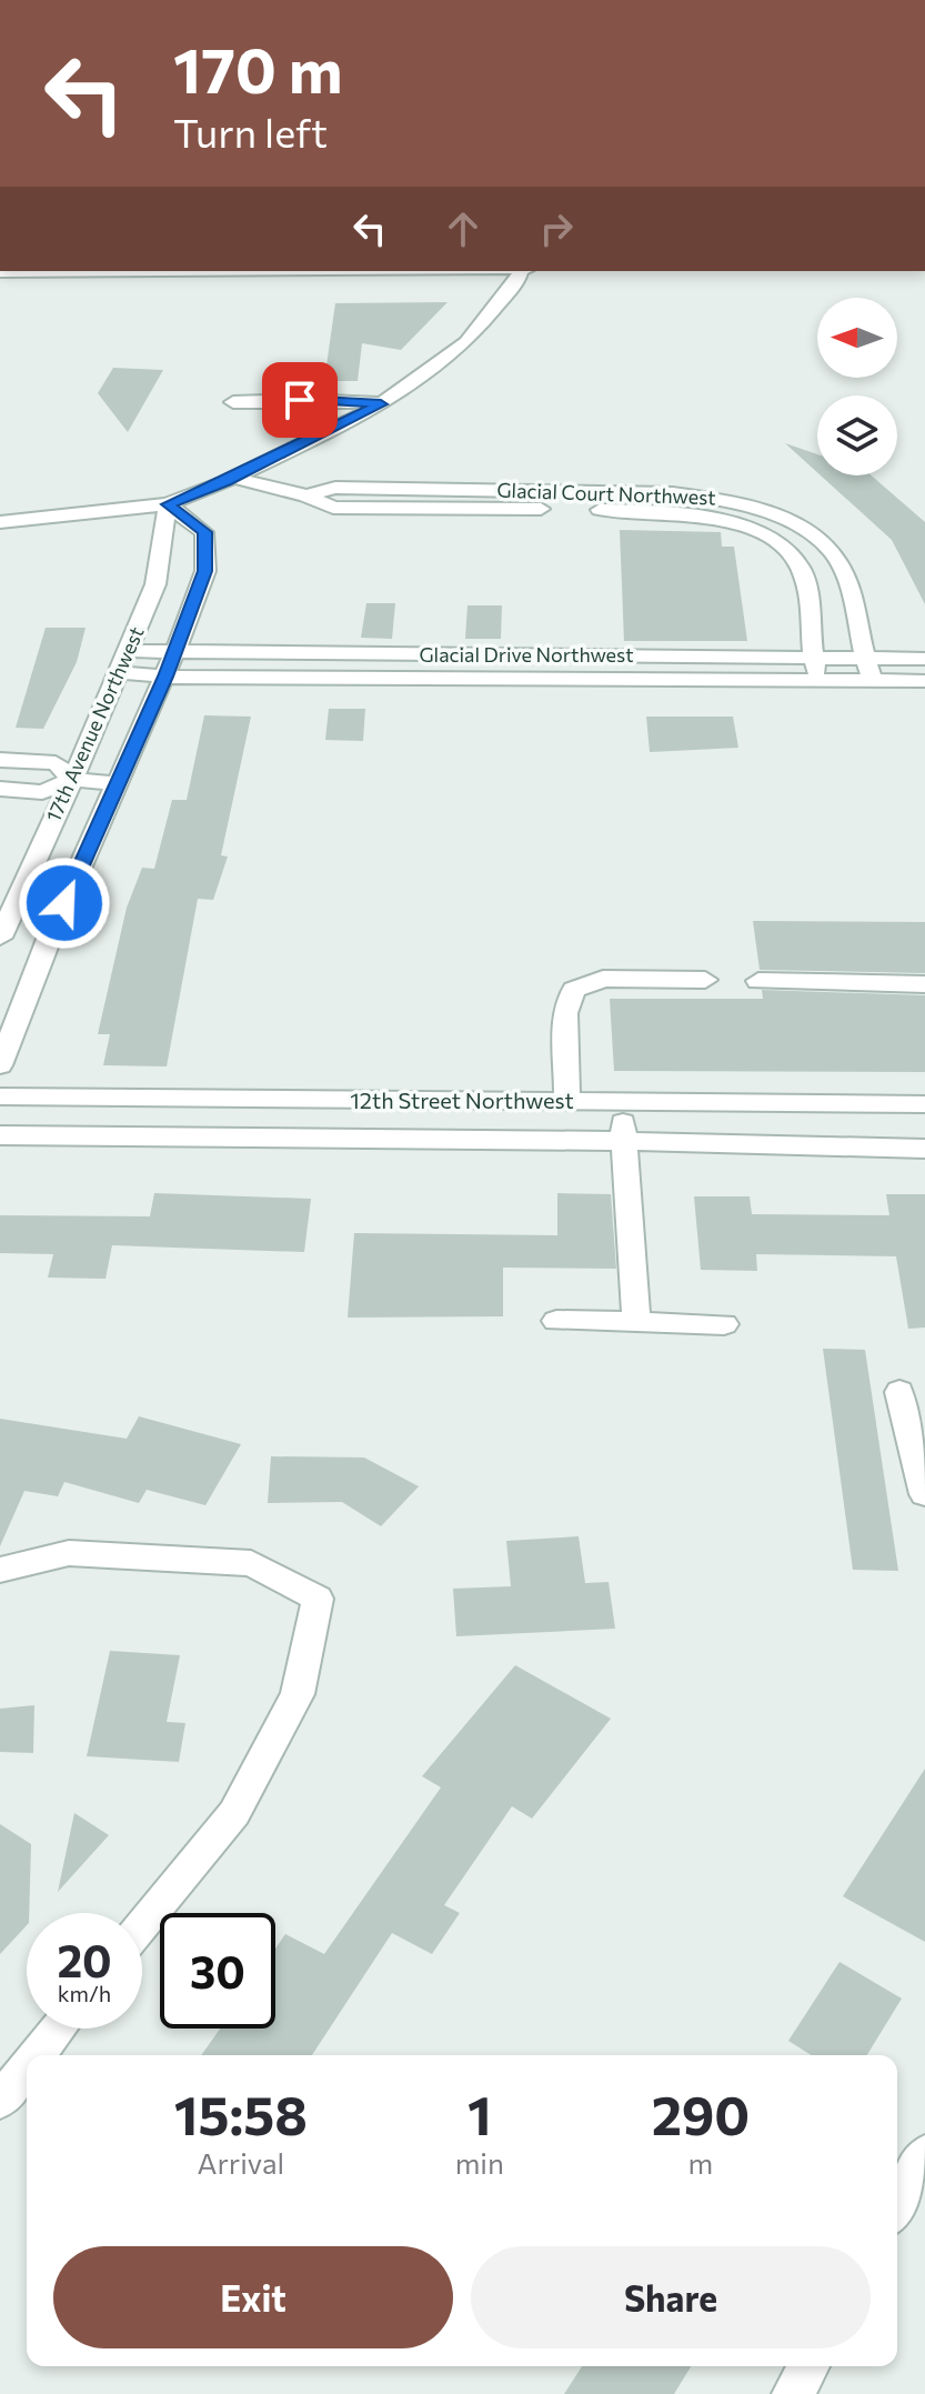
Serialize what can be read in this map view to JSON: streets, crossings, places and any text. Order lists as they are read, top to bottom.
{
  "streets": {
    "street": [
      "Glacial Court Northwest",
      "Glacial Drive Northwest",
      "17th Avenue Northwest",
      "12th Street Northwest"
    ]
  },
  "crossings": [
    ["Glacial Court Northwest", "Glacial Drive Northwest"],
    ["Glacial Drive Northwest", "17th Avenue Northwest"]
  ],
  "north": "left",
  "page": {
    "turn": ["170 m", "Turn left"],
    "speed": "20 km/h",
    "limit": "30",
    "eta": [
      "15:58",
      "Arrival",
      "1",
      "min",
      "290",
      "m"
    ],
    "buttons": ["Exit", "Share"]
  }
}
